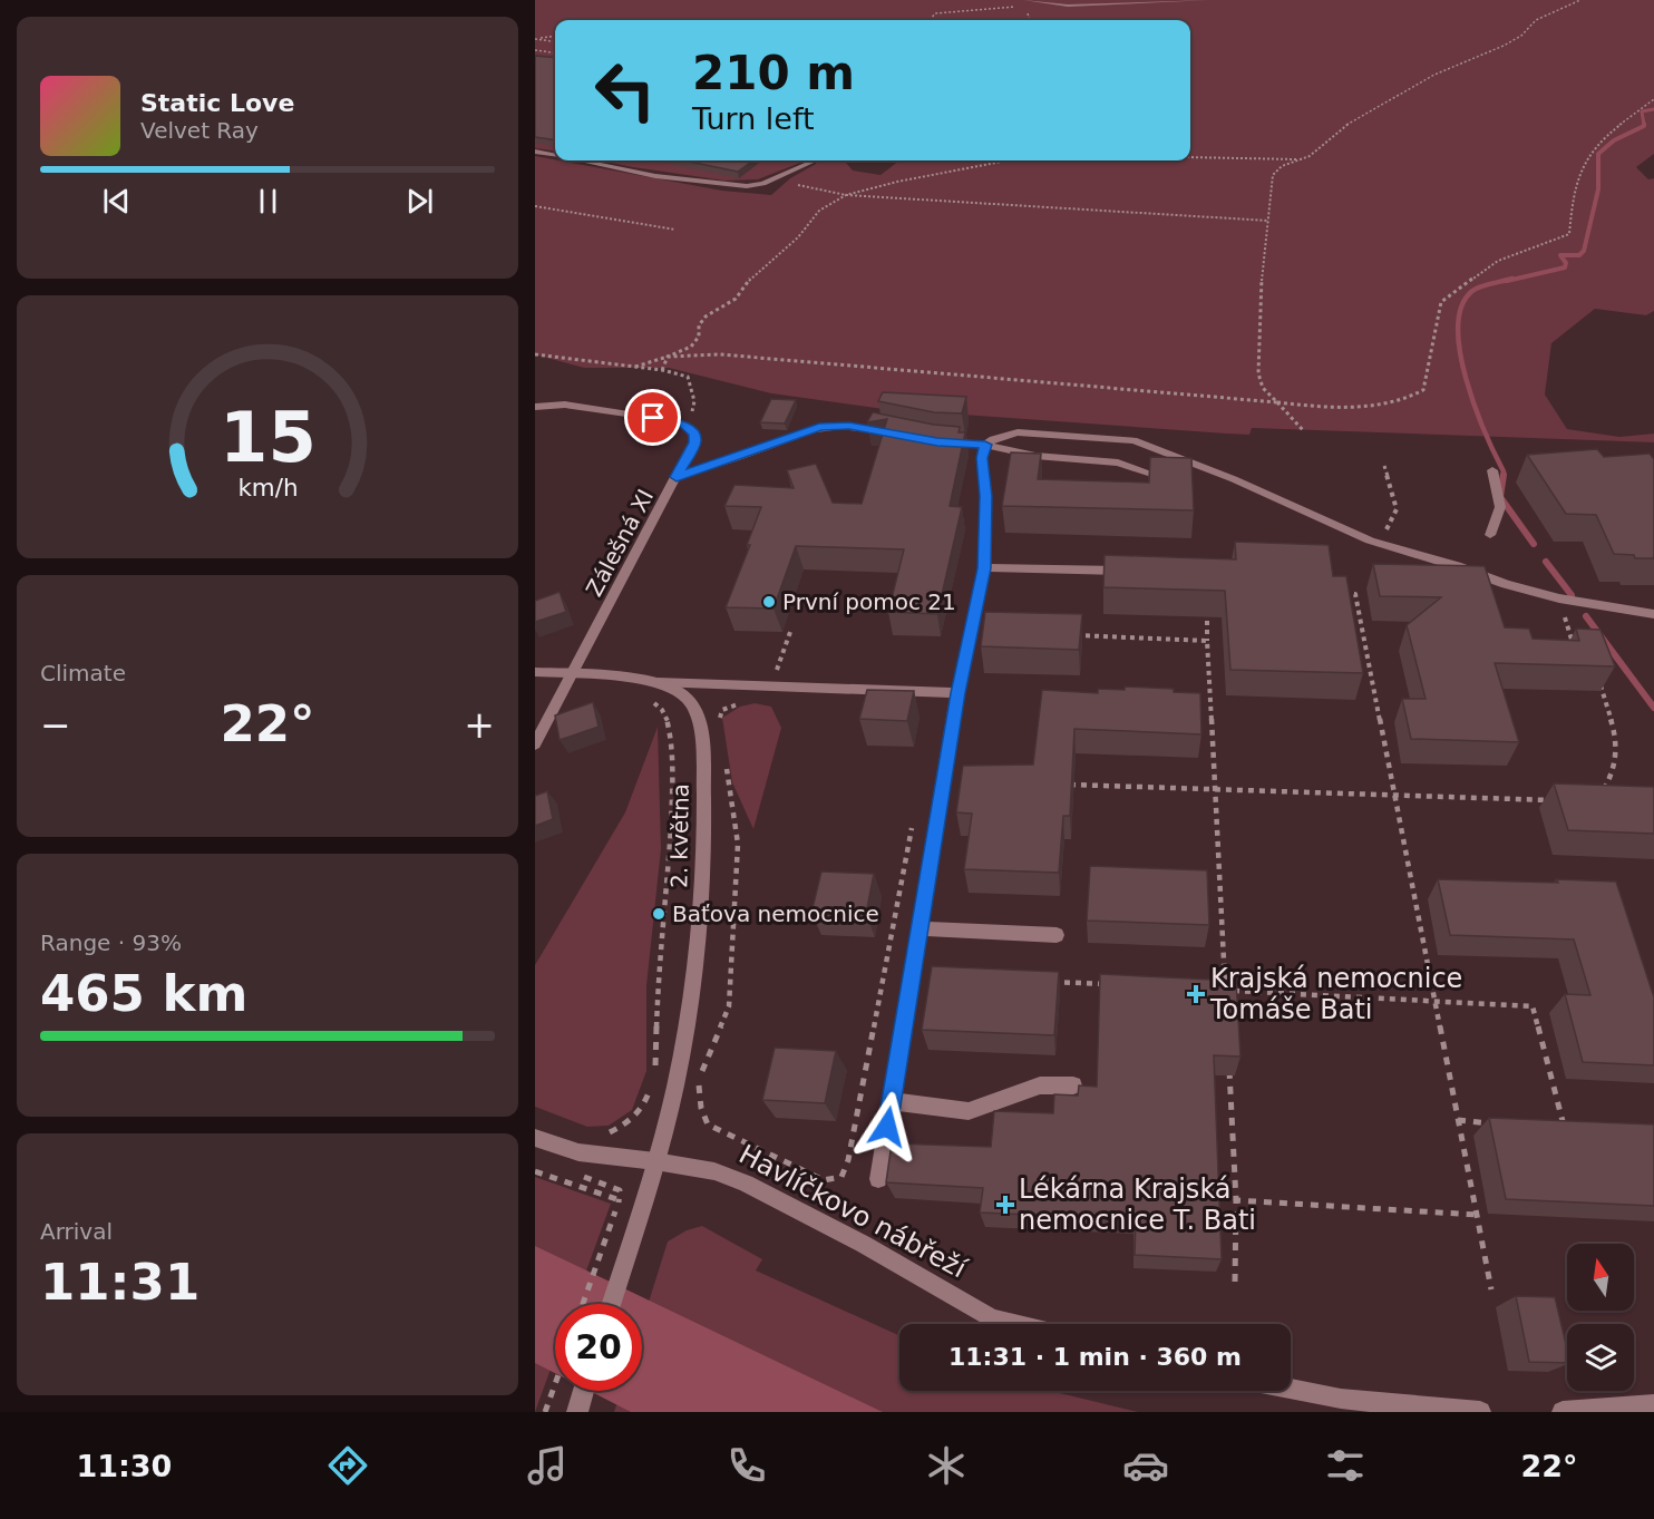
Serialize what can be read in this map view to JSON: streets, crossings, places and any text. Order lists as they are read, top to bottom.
{
  "streets": {
    "street": ["Zálešná XI", "2. května", "Havlíčkovo nábřeží"]
  },
  "crossings": [
    ["Zálešná XI", "2. května"],
    ["2. května", "Havlíčkovo nábřeží"]
  ],
  "places": {
    "other": ["První pomoc 21", "Baťova nemocnice"],
    "health": ["Krajská nemocnice Tomáše Bati", "Lékárna Krajská nemocnice T. Bati"]
  },
  "north": "top",
  "page": {
    "turn": ["210 m", "Turn left"],
    "song": ["Static Love", "Velvet Ray"],
    "tile": [
      "Climate",
      ["Range · 93%", "465 km"],
      ["Arrival", "11:31"]
    ],
    "heat": ["−", "22°", "+"],
    "limit": "20",
    "trip": "11:31 · 1 min · 360 m",
    "tabs": ["11:30", "22°"],
    "gauge": ["15", "km/h"]
  }
}
